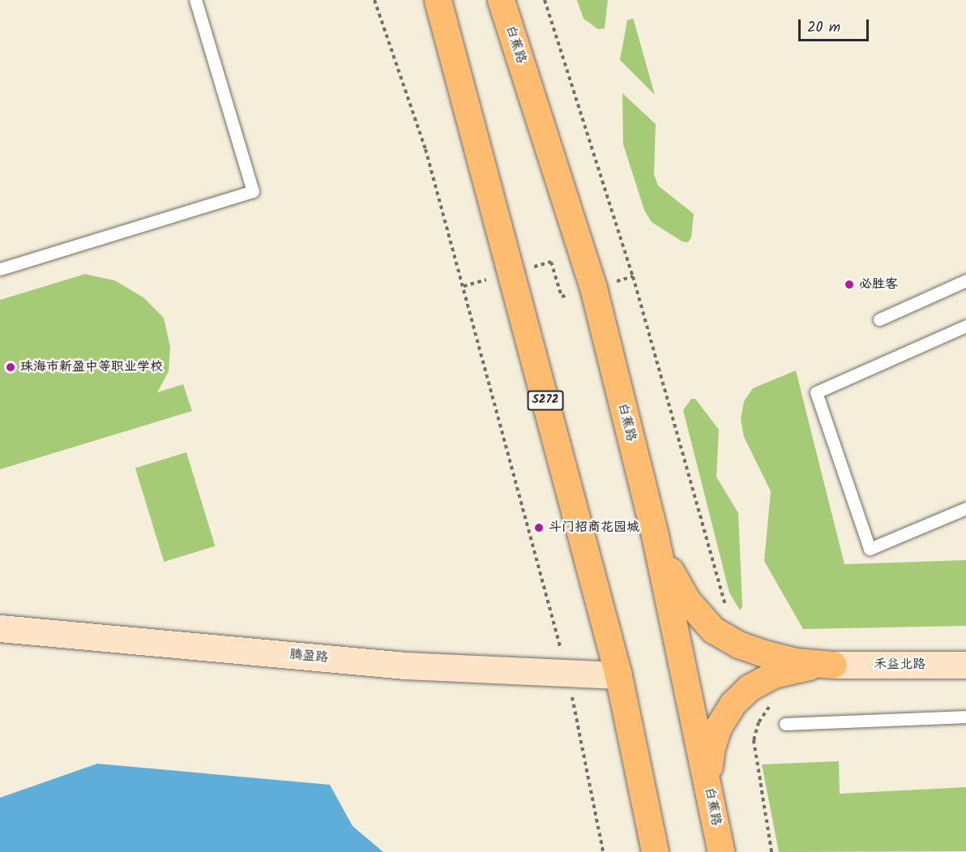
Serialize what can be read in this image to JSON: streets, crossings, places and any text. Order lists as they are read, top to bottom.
{
  "streets": {
    "main road": ["白蕉路", "S272"],
    "street": ["腾盈路", "禾益北路"]
  },
  "crossings": [
    ["S272", "腾盈路"]
  ],
  "places": ["必胜客", "珠海市新盈中等职业学校", "斗门招商花园城"],
  "scale_bar": "20 m"
}
